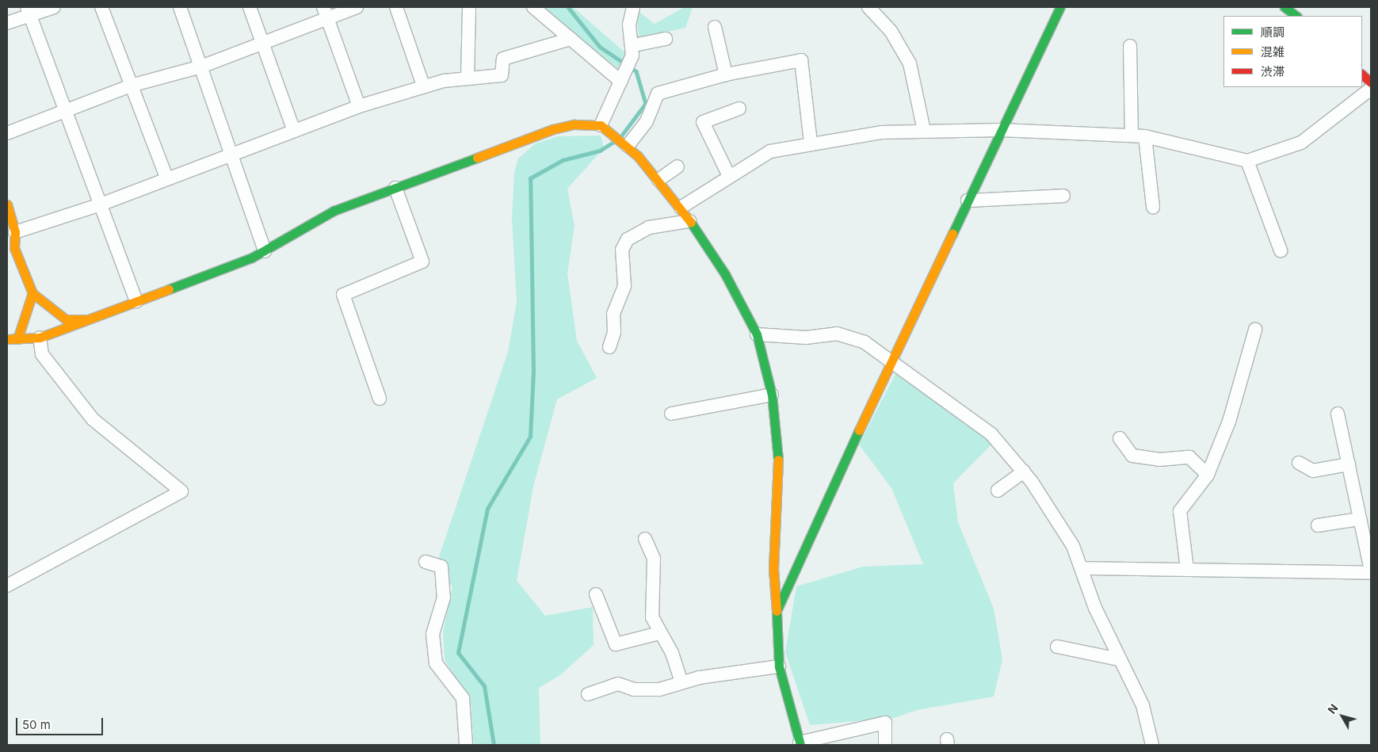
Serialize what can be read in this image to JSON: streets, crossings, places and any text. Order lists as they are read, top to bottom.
{
  "legend": ["順調", "混雑", "渋滞"],
  "scale_bar": "50 m",
  "north": "top left"
}
